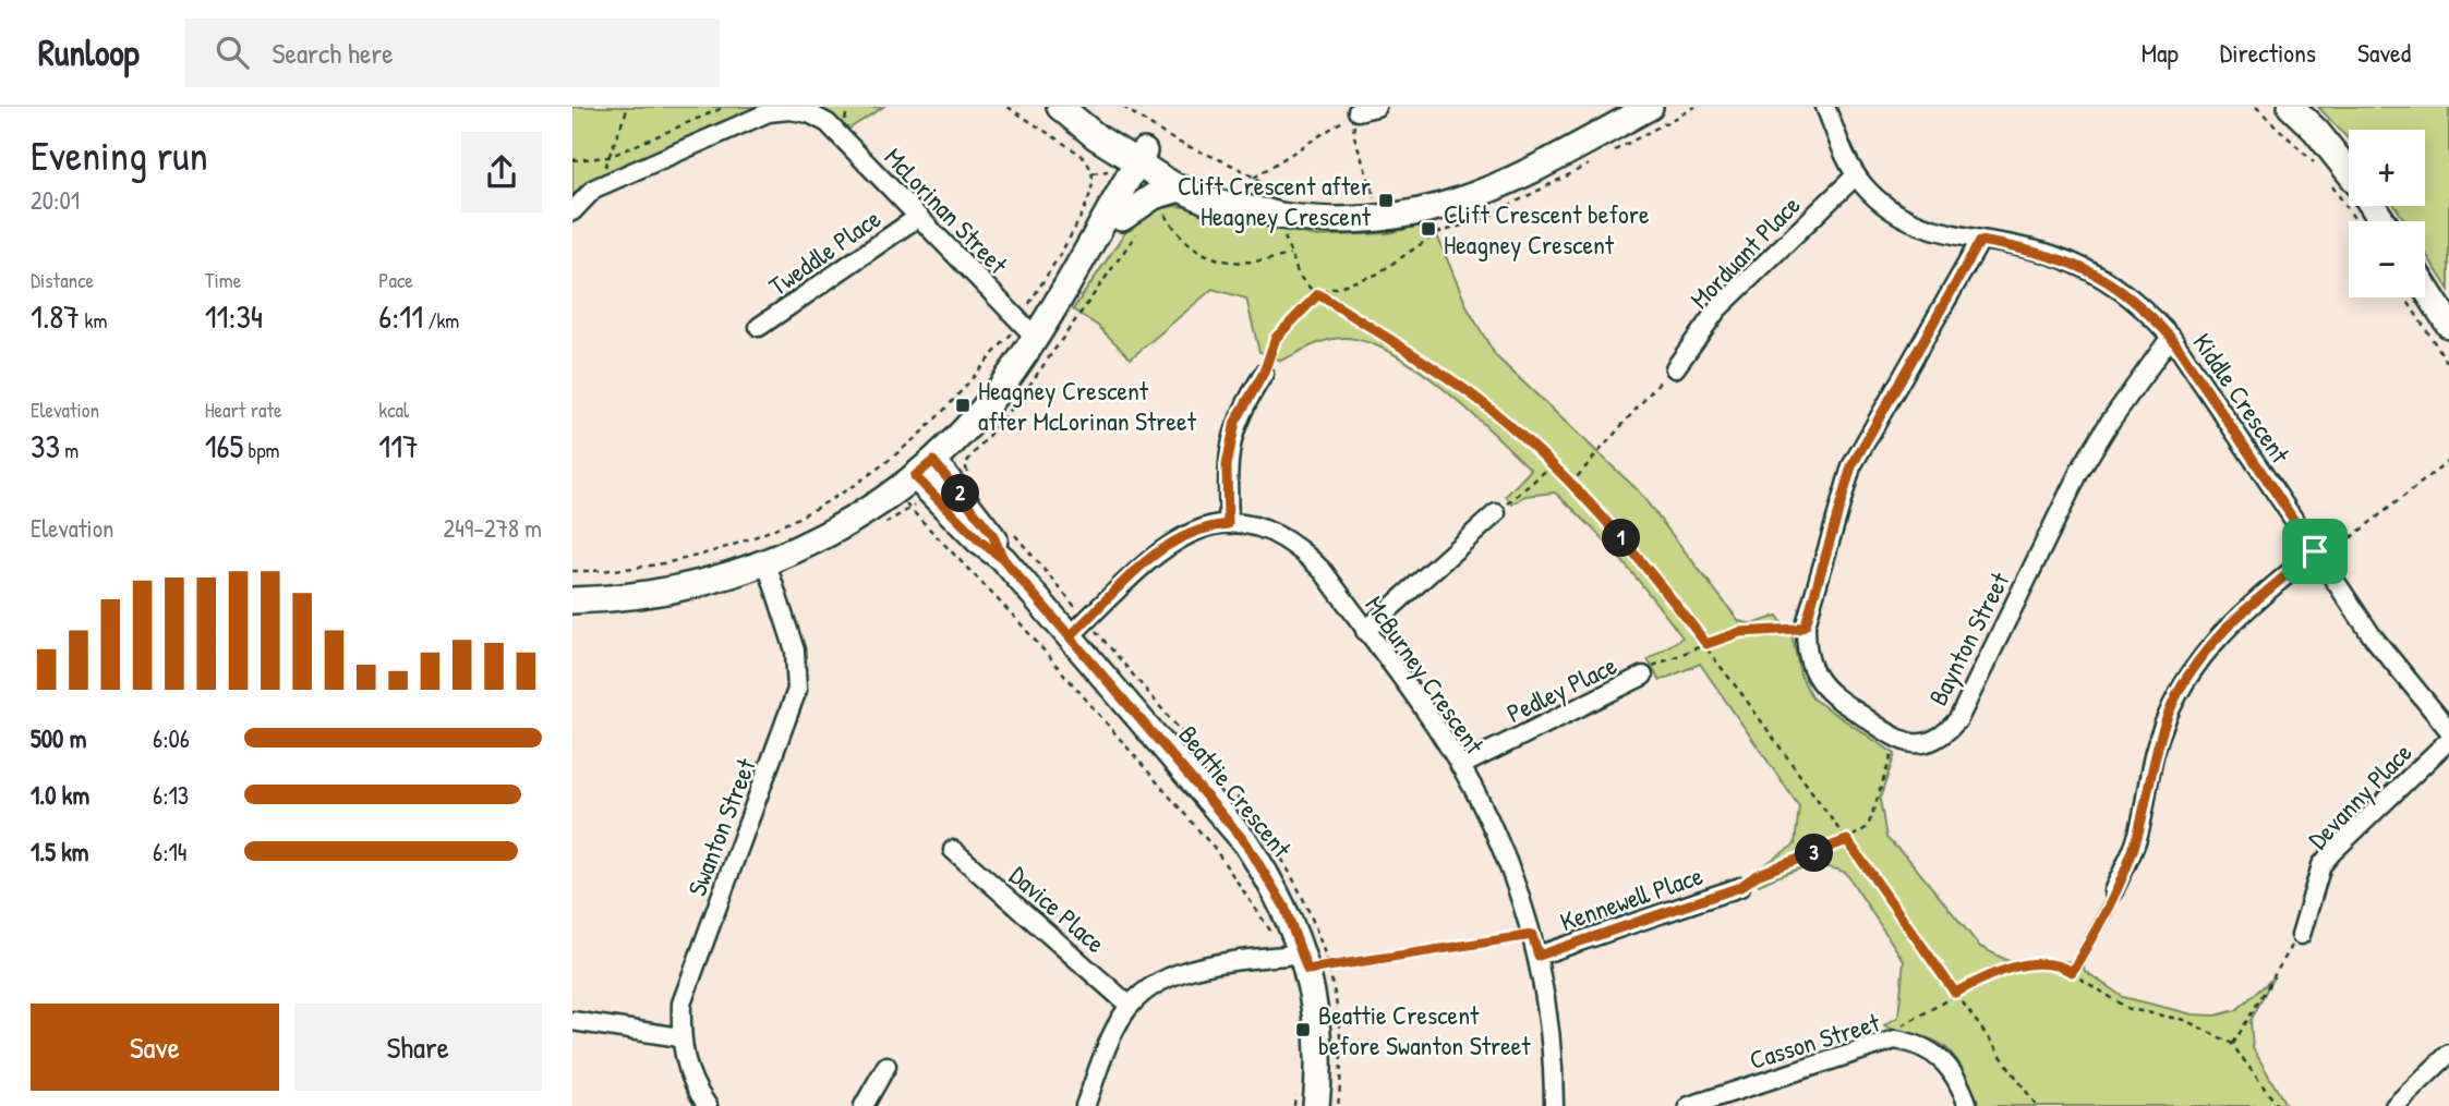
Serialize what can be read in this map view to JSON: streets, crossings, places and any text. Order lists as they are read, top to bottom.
{
  "streets": {
    "street": [
      "McLorinan Street",
      "Tweddle Place",
      "Morduant Place",
      "Kiddle Crescent",
      "Baynton Street",
      "McBurney Crescent",
      "Pedley Place",
      "Beattie Crescent",
      "Devanny Place",
      "Swanton Street",
      "Kennewell Place",
      "Davice Place",
      "Casson Street"
    ]
  },
  "crossings": [
    ["McLorinan Street", "Tweddle Place"],
    ["Morduant Place", "Kiddle Crescent"],
    ["Kiddle Crescent", "Baynton Street"],
    ["McBurney Crescent", "Pedley Place"],
    ["McBurney Crescent", "Beattie Crescent"],
    ["McBurney Crescent", "Kennewell Place"]
  ],
  "places": {
    "transit": [
      "Clift Crescent after Heagney Crescent",
      "Clift Crescent before Heagney Crescent",
      "Heagney Crescent after McLorinan Street",
      "Beattie Crescent before Swanton Street"
    ]
  },
  "page": {
    "header": "Runloop",
    "search": "Search here",
    "nav": ["Map", "Directions", "Saved"],
    "heading": ["Evening run", "20:01"],
    "map_buttons": ["+", "−"],
    "stats": [
      ["Distance", "1.87 km"],
      ["Time", "11:34"],
      ["Pace", "6:11 /km"],
      ["Elevation", "33 m"],
      ["Heart rate", "165 bpm"],
      ["kcal", "117"]
    ],
    "pins": ["2", "1", "3"],
    "chart": ["Elevation", "249–278 m"],
    "list": [
      {
        "name": "500 m",
        "note": "6:06"
      },
      {
        "name": "1.0 km",
        "note": "6:13"
      },
      {
        "name": "1.5 km",
        "note": "6:14"
      }
    ],
    "buttons": ["Save", "Share"]
  }
}
